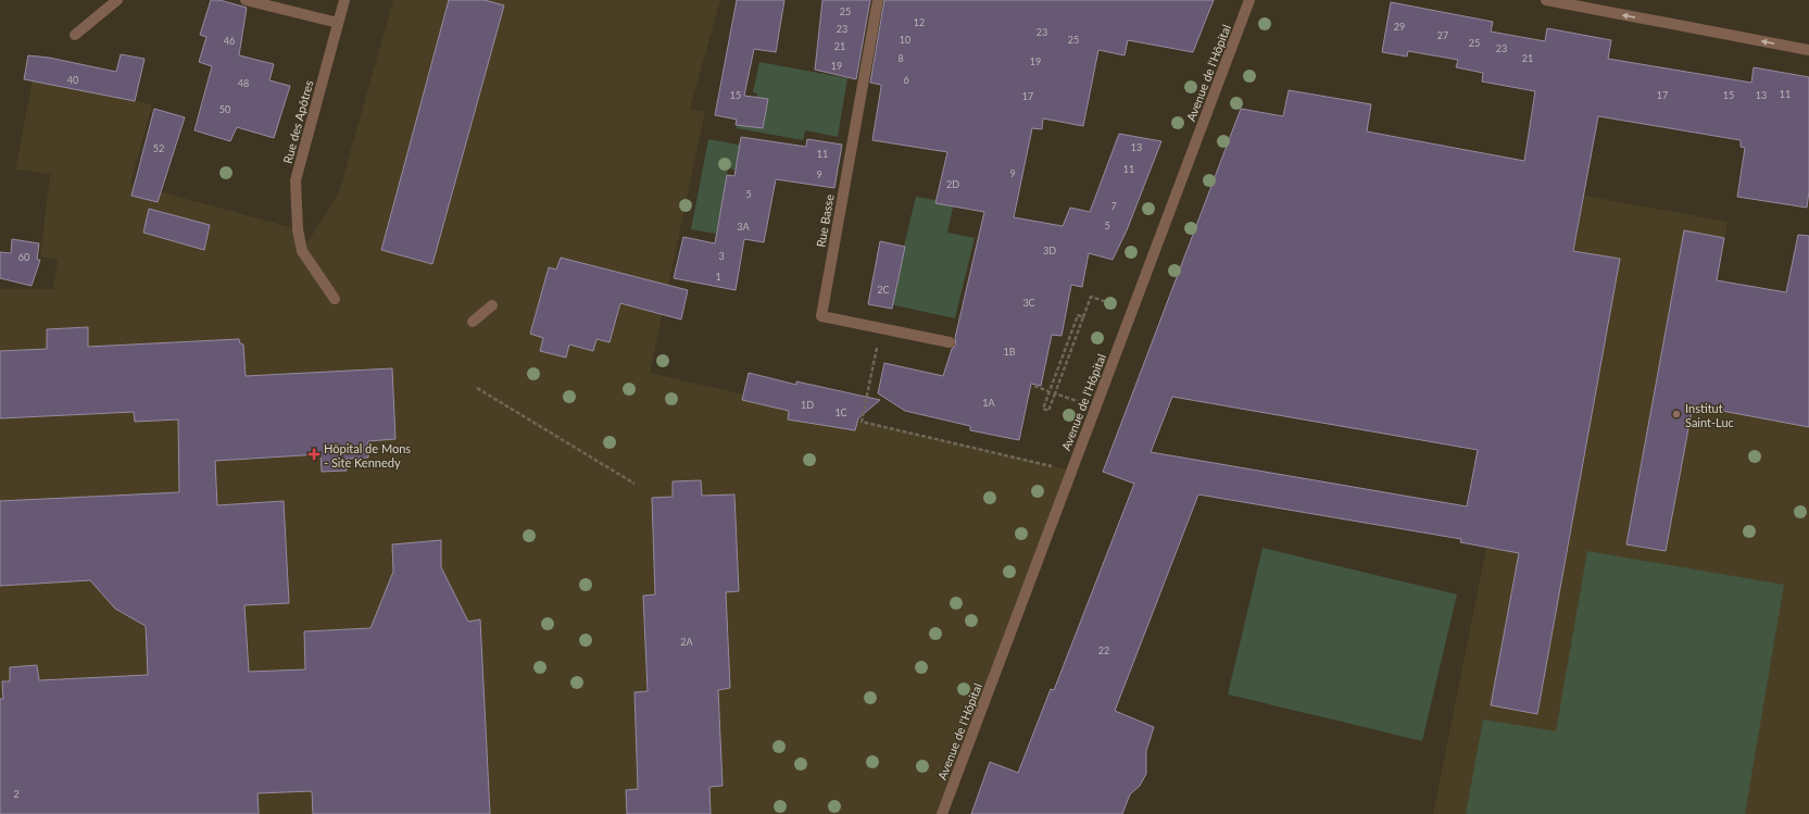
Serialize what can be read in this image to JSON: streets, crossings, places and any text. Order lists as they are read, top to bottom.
{
  "streets": {
    "street": ["Avenue de l'Hôpital", "Rue des Apôtres", "Rue Basse"]
  },
  "places": {
    "other": ["Institut Saint-Luc"],
    "health": ["Hôpital de Mons - Site Kennedy"]
  },
  "house_numbers": [
    "25",
    "12",
    "29",
    "23",
    "23",
    "27",
    "10",
    "25",
    "46",
    "25",
    "21",
    "23",
    "8",
    "21",
    "19",
    "19",
    "40",
    "6",
    "48",
    "11",
    "15",
    "17",
    "15",
    "13",
    "17",
    "50",
    "13",
    "52",
    "11",
    "11",
    "9",
    "9",
    "2D",
    "5",
    "7",
    "5",
    "3A",
    "3D",
    "3",
    "60",
    "1",
    "2C",
    "3C",
    "1B",
    "1A",
    "1D",
    "1C",
    "2A",
    "22",
    "2"
  ]
}
